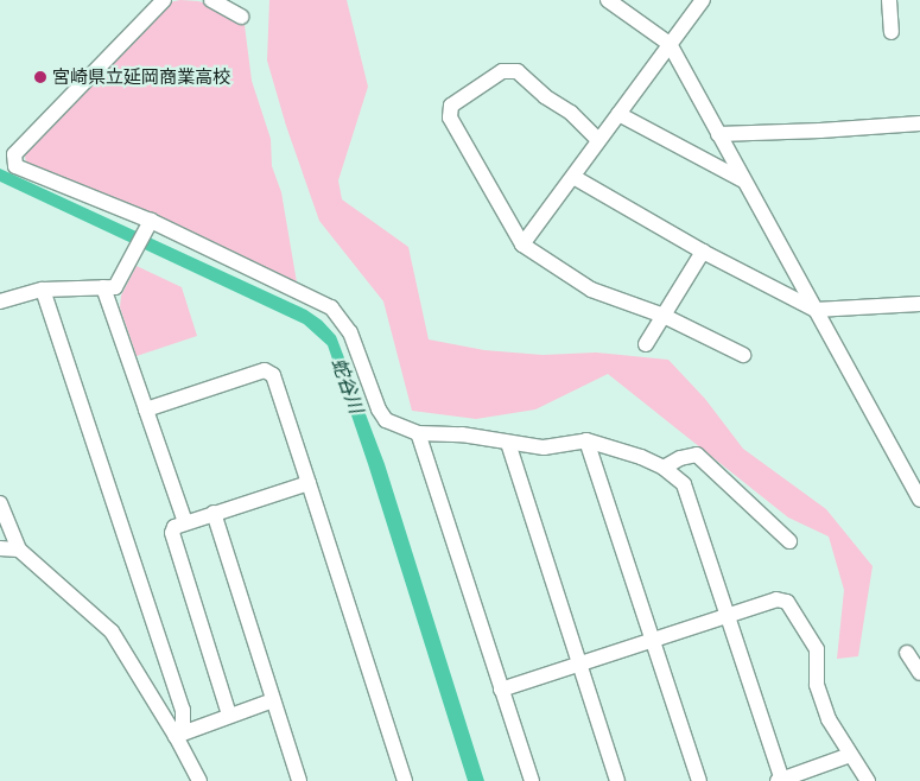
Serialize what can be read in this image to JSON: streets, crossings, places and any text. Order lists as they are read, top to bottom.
{
  "water": ["蛇谷川"],
  "places": ["宮崎県立延岡商業高校"]
}
